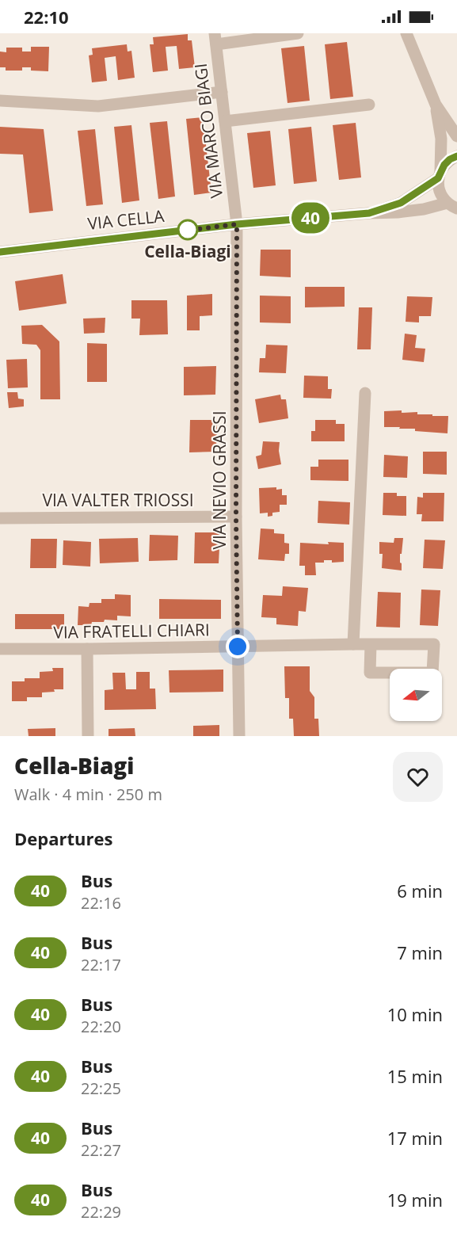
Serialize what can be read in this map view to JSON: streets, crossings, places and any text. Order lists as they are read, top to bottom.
{
  "streets": {
    "street": [
      "VIA MARCO BIAGI",
      "VIA CELLA",
      "VIA NEVIO GRASSI",
      "VIA VALTER TRIOSSI",
      "VIA FRATELLI CHIARI"
    ]
  },
  "crossings": [
    ["VIA MARCO BIAGI", "VIA CELLA"],
    ["VIA MARCO BIAGI", "VIA NEVIO GRASSI"],
    ["VIA CELLA", "VIA NEVIO GRASSI"],
    ["VIA NEVIO GRASSI", "VIA VALTER TRIOSSI"],
    ["VIA NEVIO GRASSI", "VIA FRATELLI CHIARI"]
  ],
  "places": ["Cella-Biagi"],
  "lines": ["bus line 40"],
  "north": "left",
  "page": {
    "status": "22:10",
    "on_map": "40",
    "heading": [
      ["Cella-Biagi", "Walk · 4 min · 250 m"],
      "Departures"
    ],
    "list": [
      {
        "mark": "40",
        "name": "Bus",
        "note": "22:16",
        "value": "6 min"
      },
      {
        "mark": "40",
        "name": "Bus",
        "note": "22:17",
        "value": "7 min"
      },
      {
        "mark": "40",
        "name": "Bus",
        "note": "22:20",
        "value": "10 min"
      },
      {
        "mark": "40",
        "name": "Bus",
        "note": "22:25",
        "value": "15 min"
      },
      {
        "mark": "40",
        "name": "Bus",
        "note": "22:27",
        "value": "17 min"
      },
      {
        "mark": "40",
        "name": "Bus",
        "note": "22:29",
        "value": "19 min"
      }
    ]
  }
}
